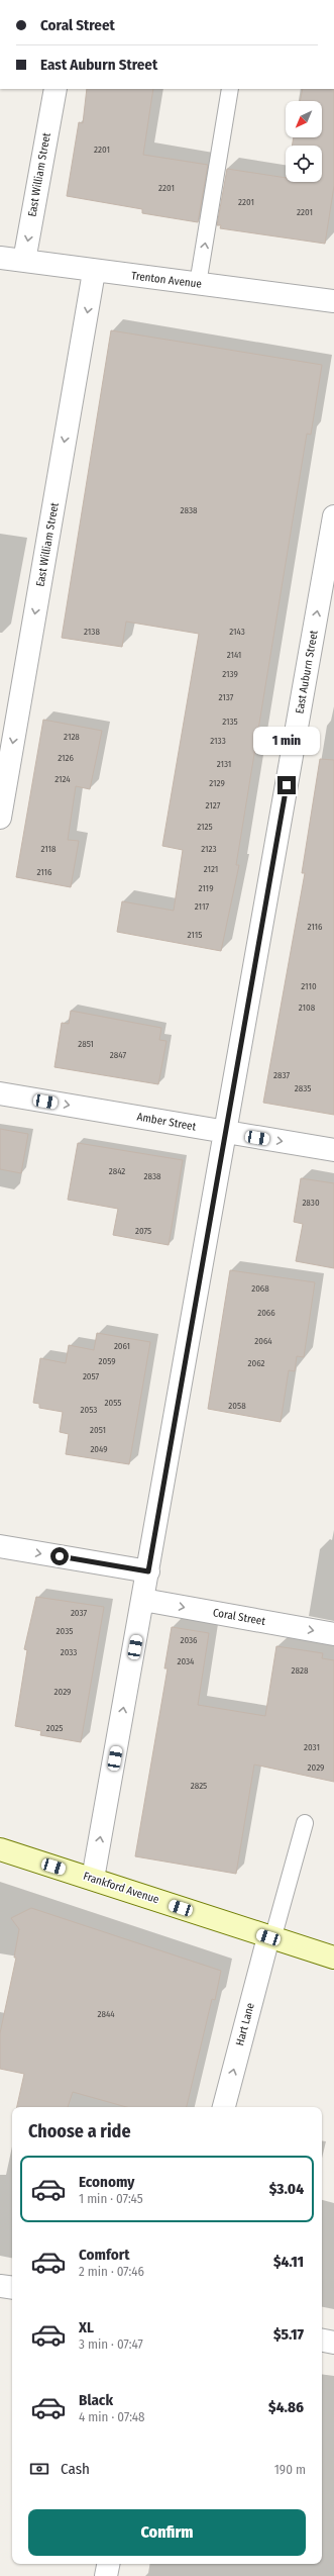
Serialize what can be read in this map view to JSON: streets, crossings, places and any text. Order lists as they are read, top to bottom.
{
  "streets": {
    "main road": ["Frankford Avenue"],
    "street": [
      "East William Street",
      "Trenton Avenue",
      "East Auburn Street",
      "Amber Street",
      "Coral Street",
      "Hart Lane"
    ]
  },
  "crossings": [
    ["East William Street", "Trenton Avenue"],
    ["East Auburn Street", "Amber Street"],
    ["East Auburn Street", "Coral Street"],
    ["East Auburn Street", "Frankford Avenue"],
    ["Frankford Avenue", "Hart Lane"]
  ],
  "one_way": [
    "East William Street",
    "East Auburn Street",
    "Amber Street",
    "Coral Street",
    "Hart Lane"
  ],
  "house_numbers": [
    "2201",
    "2201",
    "2201",
    "2201",
    "2838",
    "2138",
    "2143",
    "2141",
    "2139",
    "2137",
    "2135",
    "2128",
    "2133",
    "2126",
    "2131",
    "2124",
    "2129",
    "2127",
    "2125",
    "2118",
    "2123",
    "2121",
    "2116",
    "2119",
    "2117",
    "2116",
    "2115",
    "2110",
    "2108",
    "2851",
    "2847",
    "2837",
    "2835",
    "2842",
    "2838",
    "2830",
    "2075",
    "2068",
    "2066",
    "2064",
    "2061",
    "2059",
    "2062",
    "2057",
    "2055",
    "2058",
    "2053",
    "2051",
    "2049",
    "2037",
    "2035",
    "2036",
    "2033",
    "2034",
    "2828",
    "2029",
    "2025",
    "2031",
    "2029",
    "2825",
    "2844"
  ],
  "north": "bottom left",
  "page": {
    "banner": ["Coral Street", "East Auburn Street"],
    "bubble": "1 min",
    "heading": "Choose a ride",
    "list": [
      {
        "name": "Economy",
        "note": "1 min · 07:45",
        "value": "$3.04"
      },
      {
        "name": "Comfort",
        "note": "2 min · 07:46",
        "value": "$4.11"
      },
      {
        "name": "XL",
        "note": "3 min · 07:47",
        "value": "$5.17"
      },
      {
        "name": "Black",
        "note": "4 min · 07:48",
        "value": "$4.86"
      }
    ],
    "pay": ["Cash", "190 m"],
    "buttons": "Confirm"
  }
}
